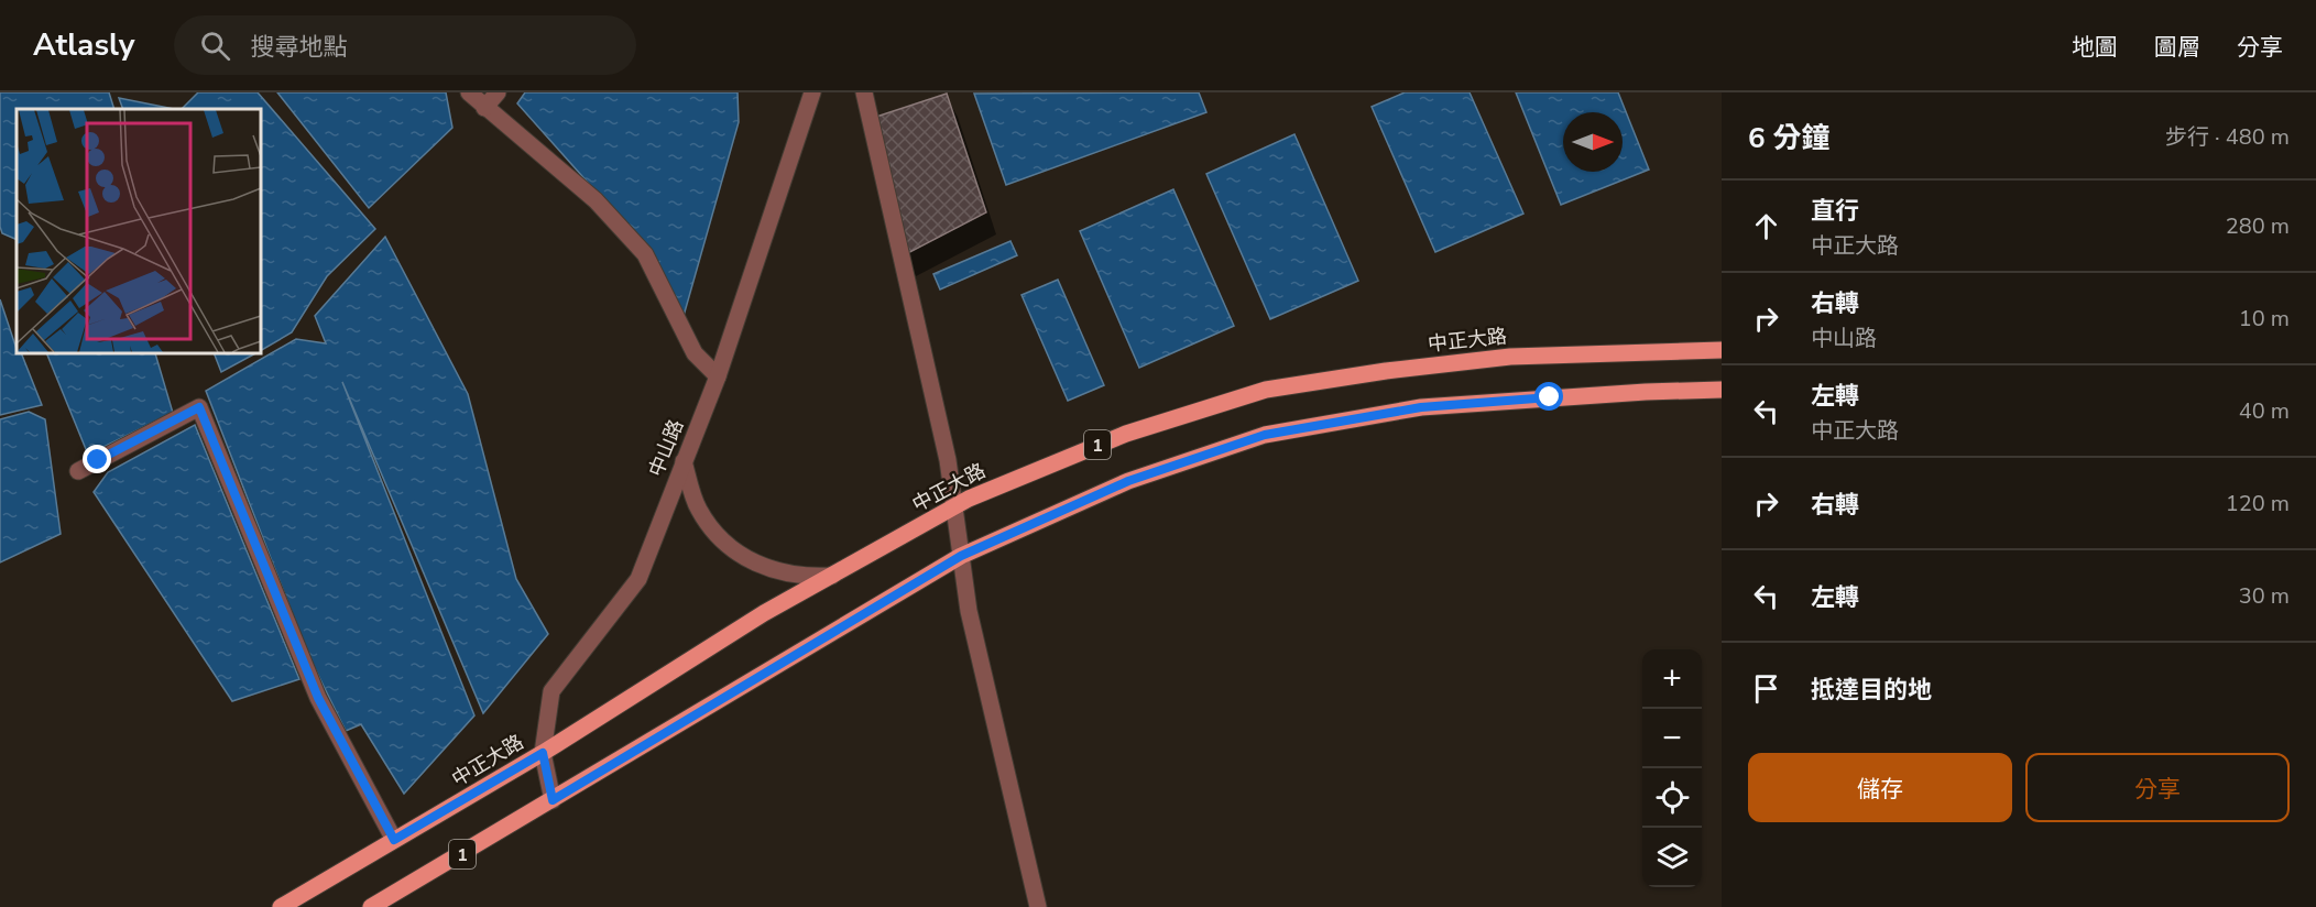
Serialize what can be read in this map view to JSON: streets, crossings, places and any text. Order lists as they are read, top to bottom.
{
  "streets": {
    "main road": ["中正大路", "1"],
    "street": ["中山路"]
  },
  "crossings": [
    ["中正大路", "中山路"],
    ["1", "中山路"]
  ],
  "north": "right",
  "page": {
    "header": "Atlasly",
    "search": "搜尋地點",
    "nav": ["地圖", "圖層", "分享"],
    "heading": ["6 分鐘", "步行 · 480 m"],
    "list": [
      ["直行", "中正大路", "280 m"],
      ["右轉", "中山路", "10 m"],
      ["左轉", "中正大路", "40 m"],
      ["右轉", "120 m"],
      ["左轉", "30 m"],
      "抵達目的地"
    ],
    "map_buttons": ["+", "−"],
    "buttons": ["儲存", "分享"]
  }
}
